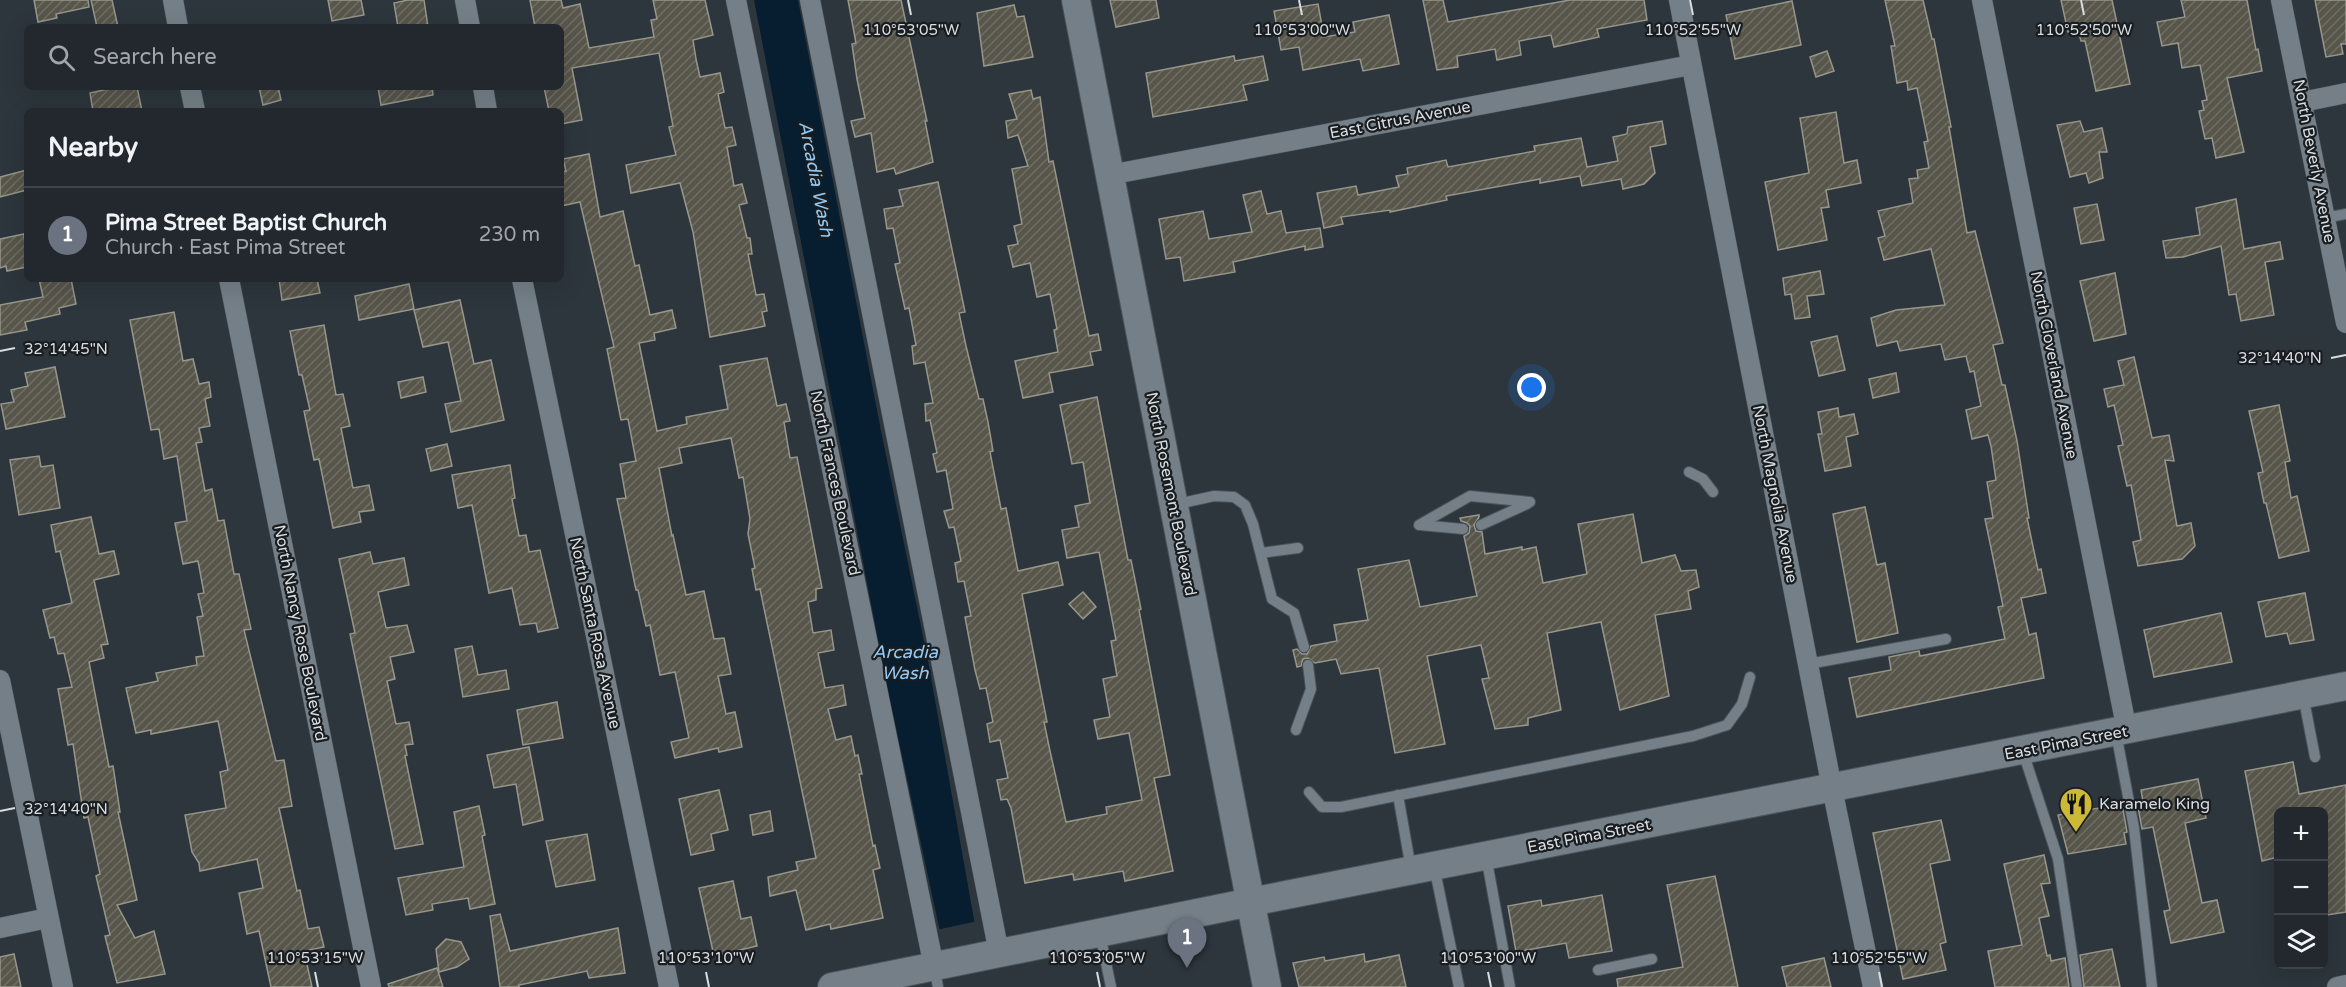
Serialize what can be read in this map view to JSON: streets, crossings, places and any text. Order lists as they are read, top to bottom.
{
  "streets": {
    "street": [
      "East Citrus Avenue",
      "North Beverly Avenue",
      "North Cloverland Avenue",
      "North Frances Boulevard",
      "North Rosemont Boulevard",
      "North Magnolia Avenue",
      "North Nancy Rose Boulevard",
      "North Santa Rosa Avenue",
      "East Pima Street"
    ]
  },
  "crossings": [
    ["East Citrus Avenue", "North Rosemont Boulevard"],
    ["East Citrus Avenue", "North Magnolia Avenue"],
    ["North Cloverland Avenue", "East Pima Street"],
    ["North Frances Boulevard", "East Pima Street"],
    ["North Rosemont Boulevard", "East Pima Street"],
    ["North Magnolia Avenue", "East Pima Street"]
  ],
  "water": ["Arcadia Wash"],
  "places": {
    "restaurant": ["Karamelo King"]
  },
  "page": {
    "search": "Search here",
    "heading": "Nearby",
    "list": [
      {
        "mark": "1",
        "name": "Pima Street Baptist Church",
        "note": "Church · East Pima Street",
        "value": "230 m"
      }
    ],
    "map_buttons": ["+", "−"],
    "pins": "1"
  },
  "coordinates": [
    "110°53'05\"W",
    "110°53'00\"W",
    "110°52'55\"W",
    "110°52'50\"W",
    "32°14'45\"N",
    "32°14'40\"N",
    "110°53'15\"W",
    "110°53'10\"W"
  ]
}
